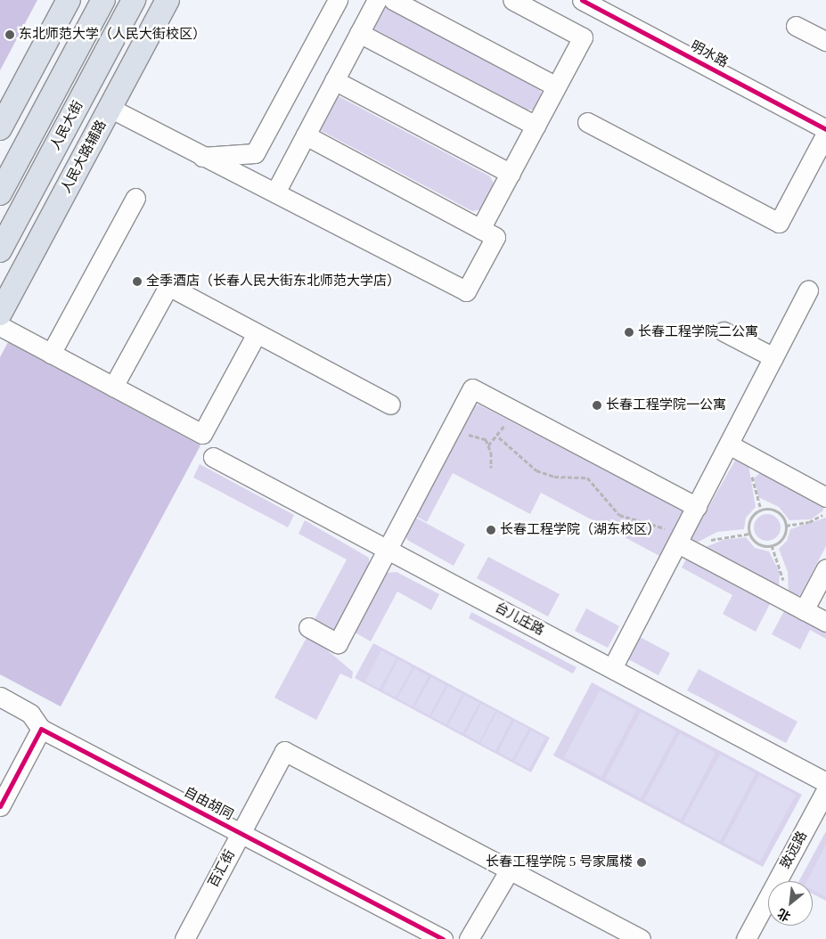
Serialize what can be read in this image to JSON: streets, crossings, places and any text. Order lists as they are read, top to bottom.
{
  "streets": {
    "main road": ["人民大街", "人民大路辅路"],
    "street": [
      "明水路",
      "台儿庄路",
      "自由胡同",
      "致远路",
      "百汇街"
    ]
  },
  "crossings": [
    ["自由胡同", "百汇街"]
  ],
  "places": [
    "东北师范大学（人民大街校区）",
    "全季酒店（长春人民大街东北师范大学店）",
    "长春工程学院二公寓",
    "长春工程学院一公寓",
    "长春工程学院（湖东校区）",
    "长春工程学院 5 号家属楼"
  ],
  "north": "bottom left"
}
